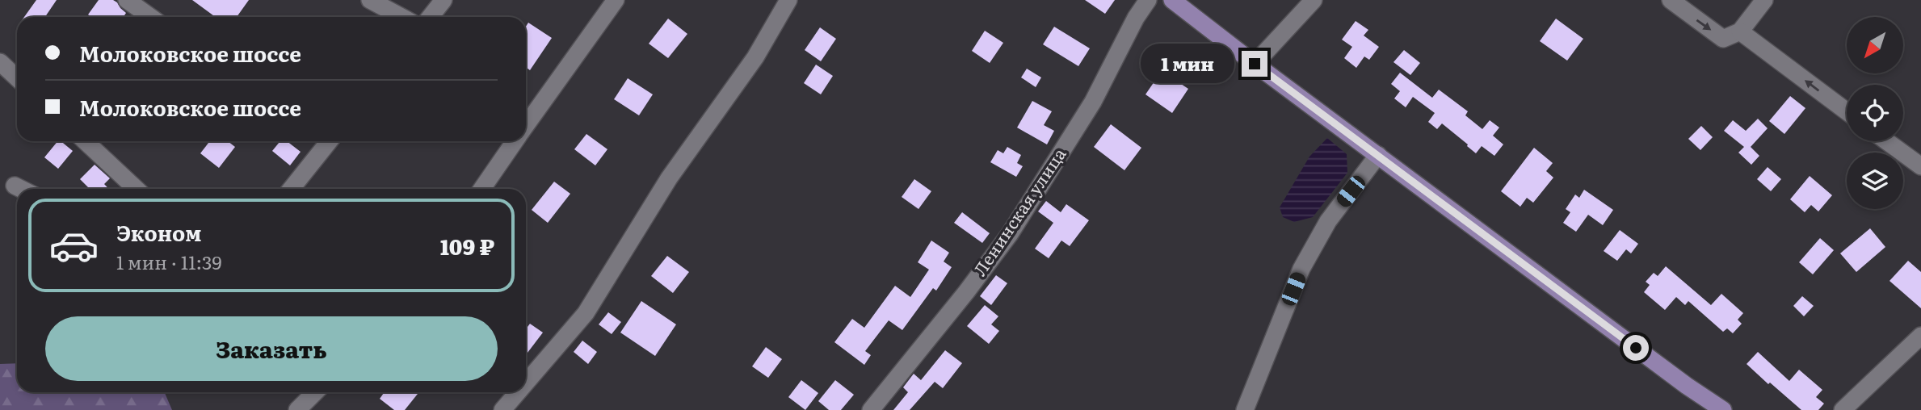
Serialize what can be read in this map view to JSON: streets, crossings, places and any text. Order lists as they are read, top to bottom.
{
  "streets": {
    "street": ["Ленинская улица"]
  },
  "north": "bottom left",
  "page": {
    "banner": ["Молоковское шоссе", "Молоковское шоссе"],
    "bubble": "1 мин",
    "list": [
      {
        "name": "Эконом",
        "note": "1 мин · 11:39",
        "value": "109 ₽"
      }
    ],
    "buttons": "Заказать"
  }
}
